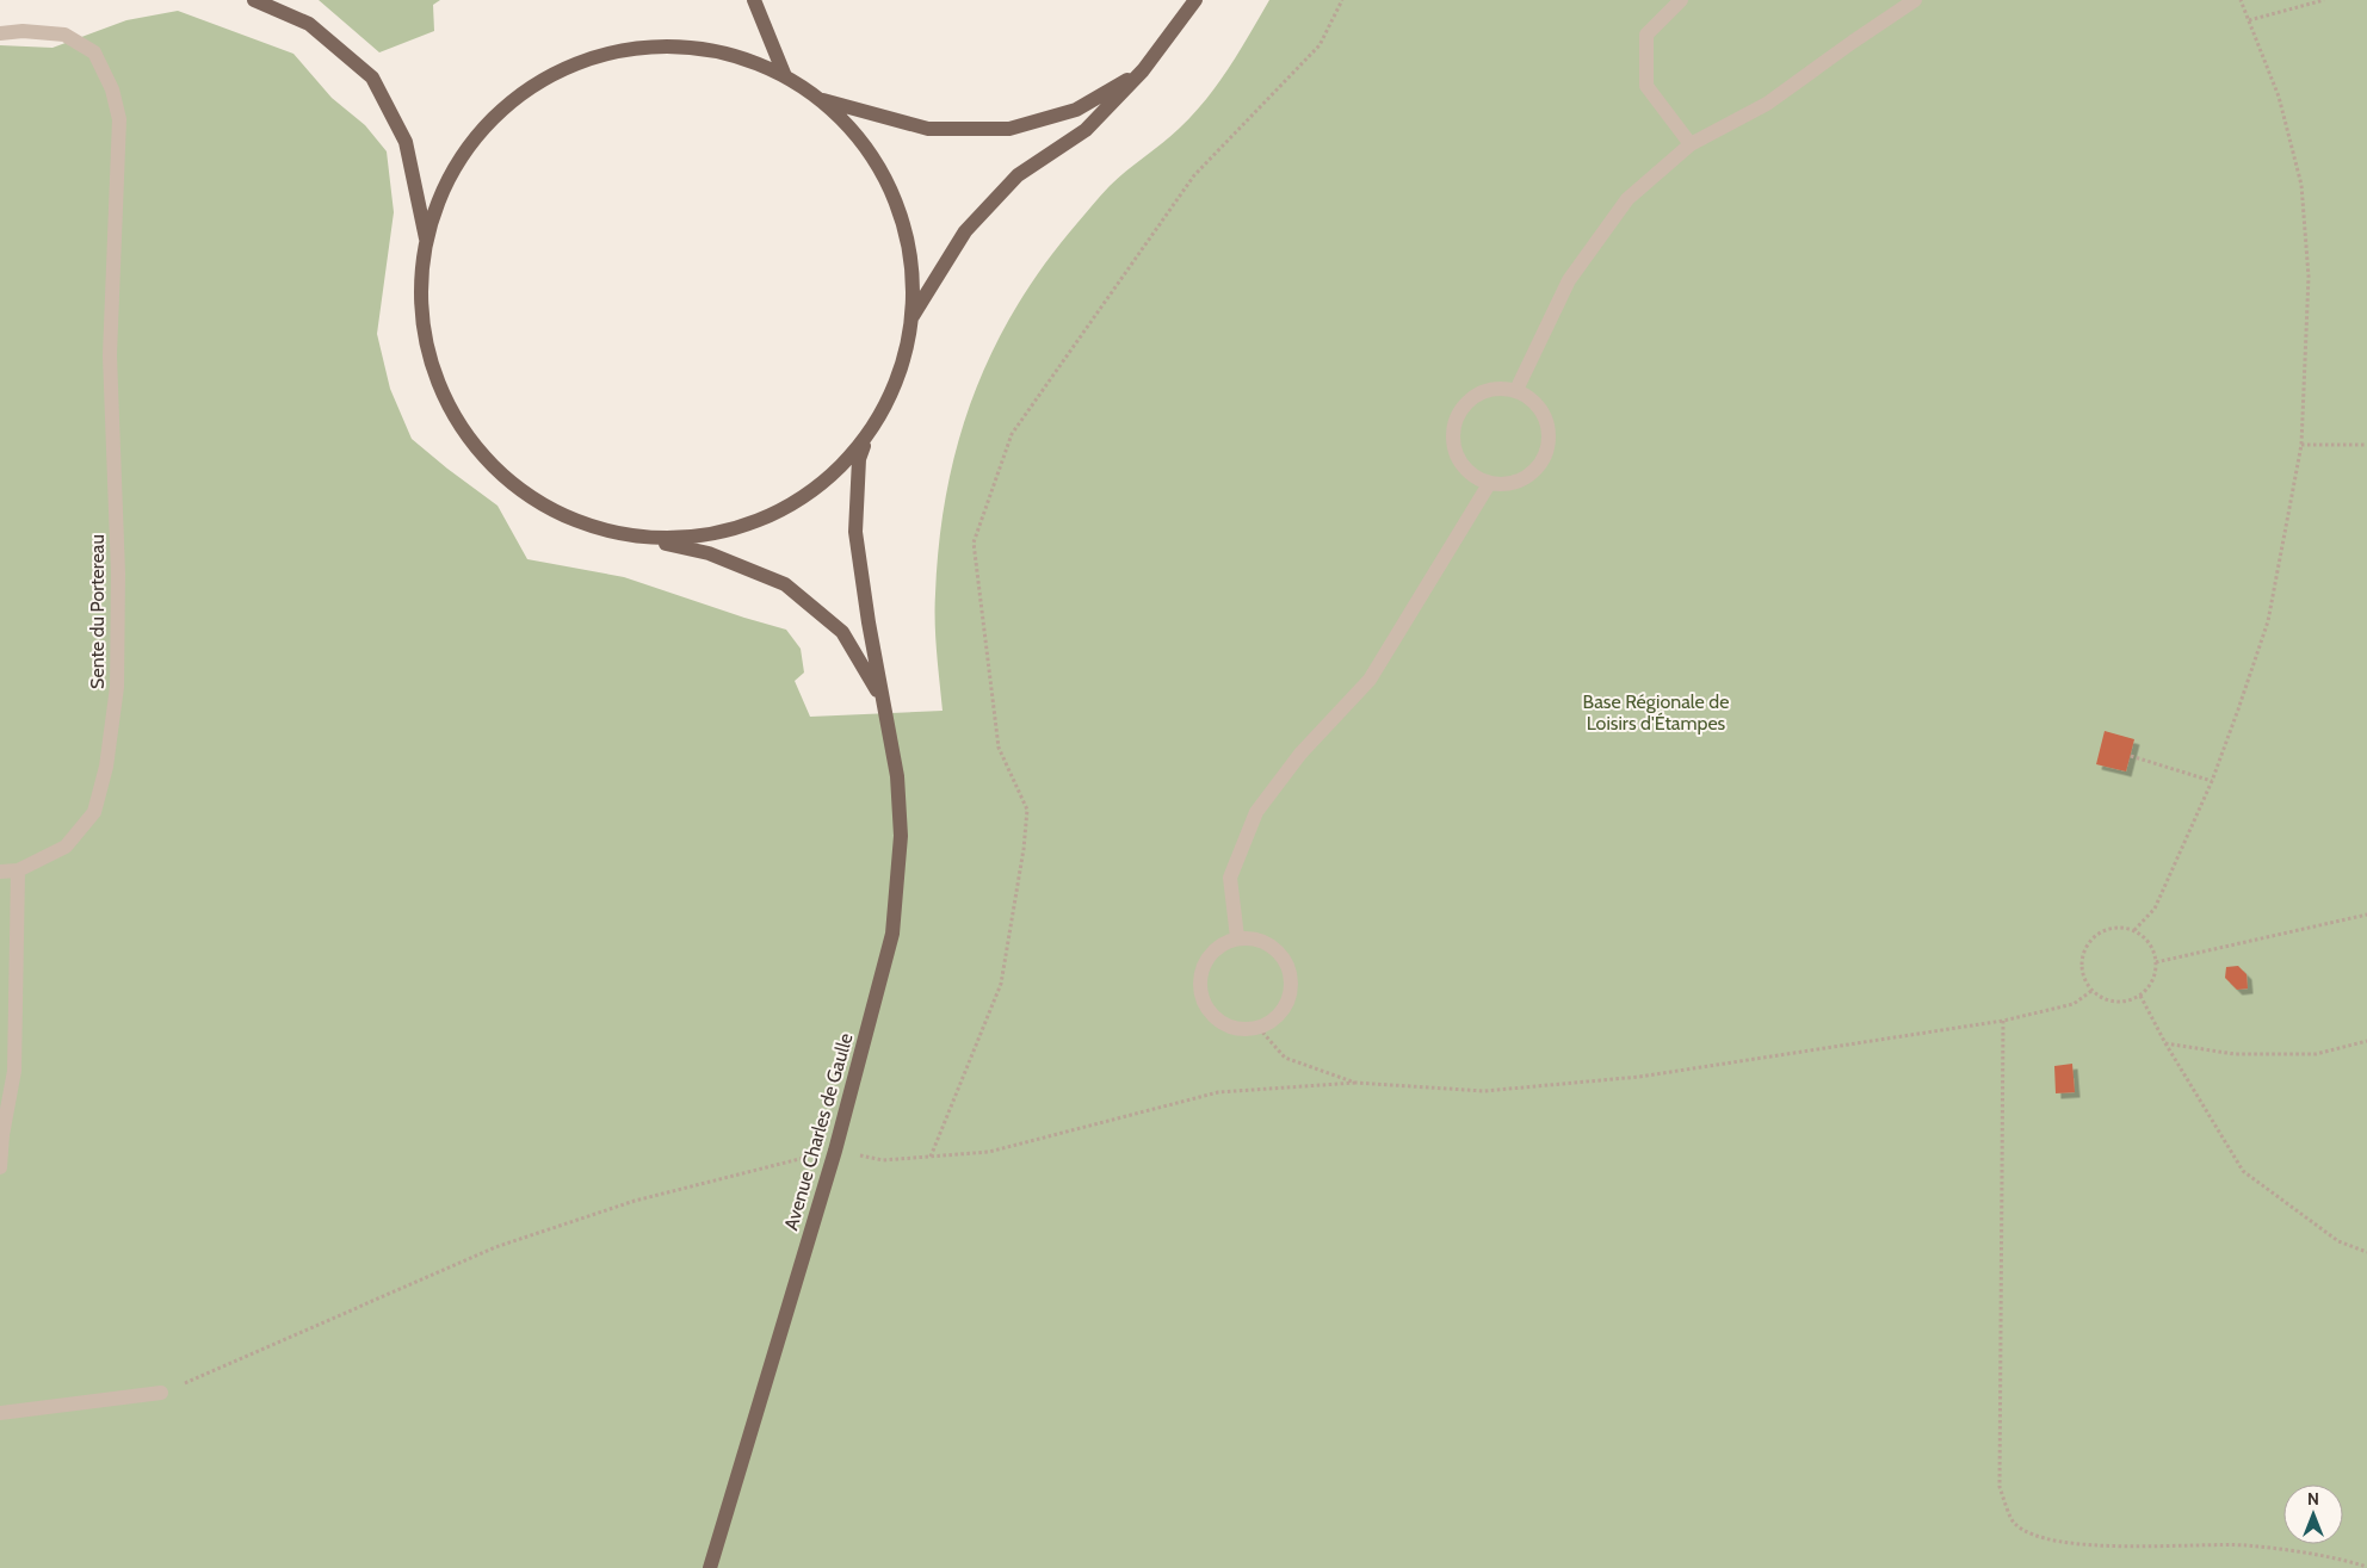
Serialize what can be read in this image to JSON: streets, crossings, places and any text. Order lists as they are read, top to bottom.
{
  "streets": {
    "main road": ["Avenue Charles de Gaulle"],
    "street": ["Sente du Portereau"]
  },
  "parks": ["Base Régionale de Loisirs d'Étampes"],
  "north": "top"
}
